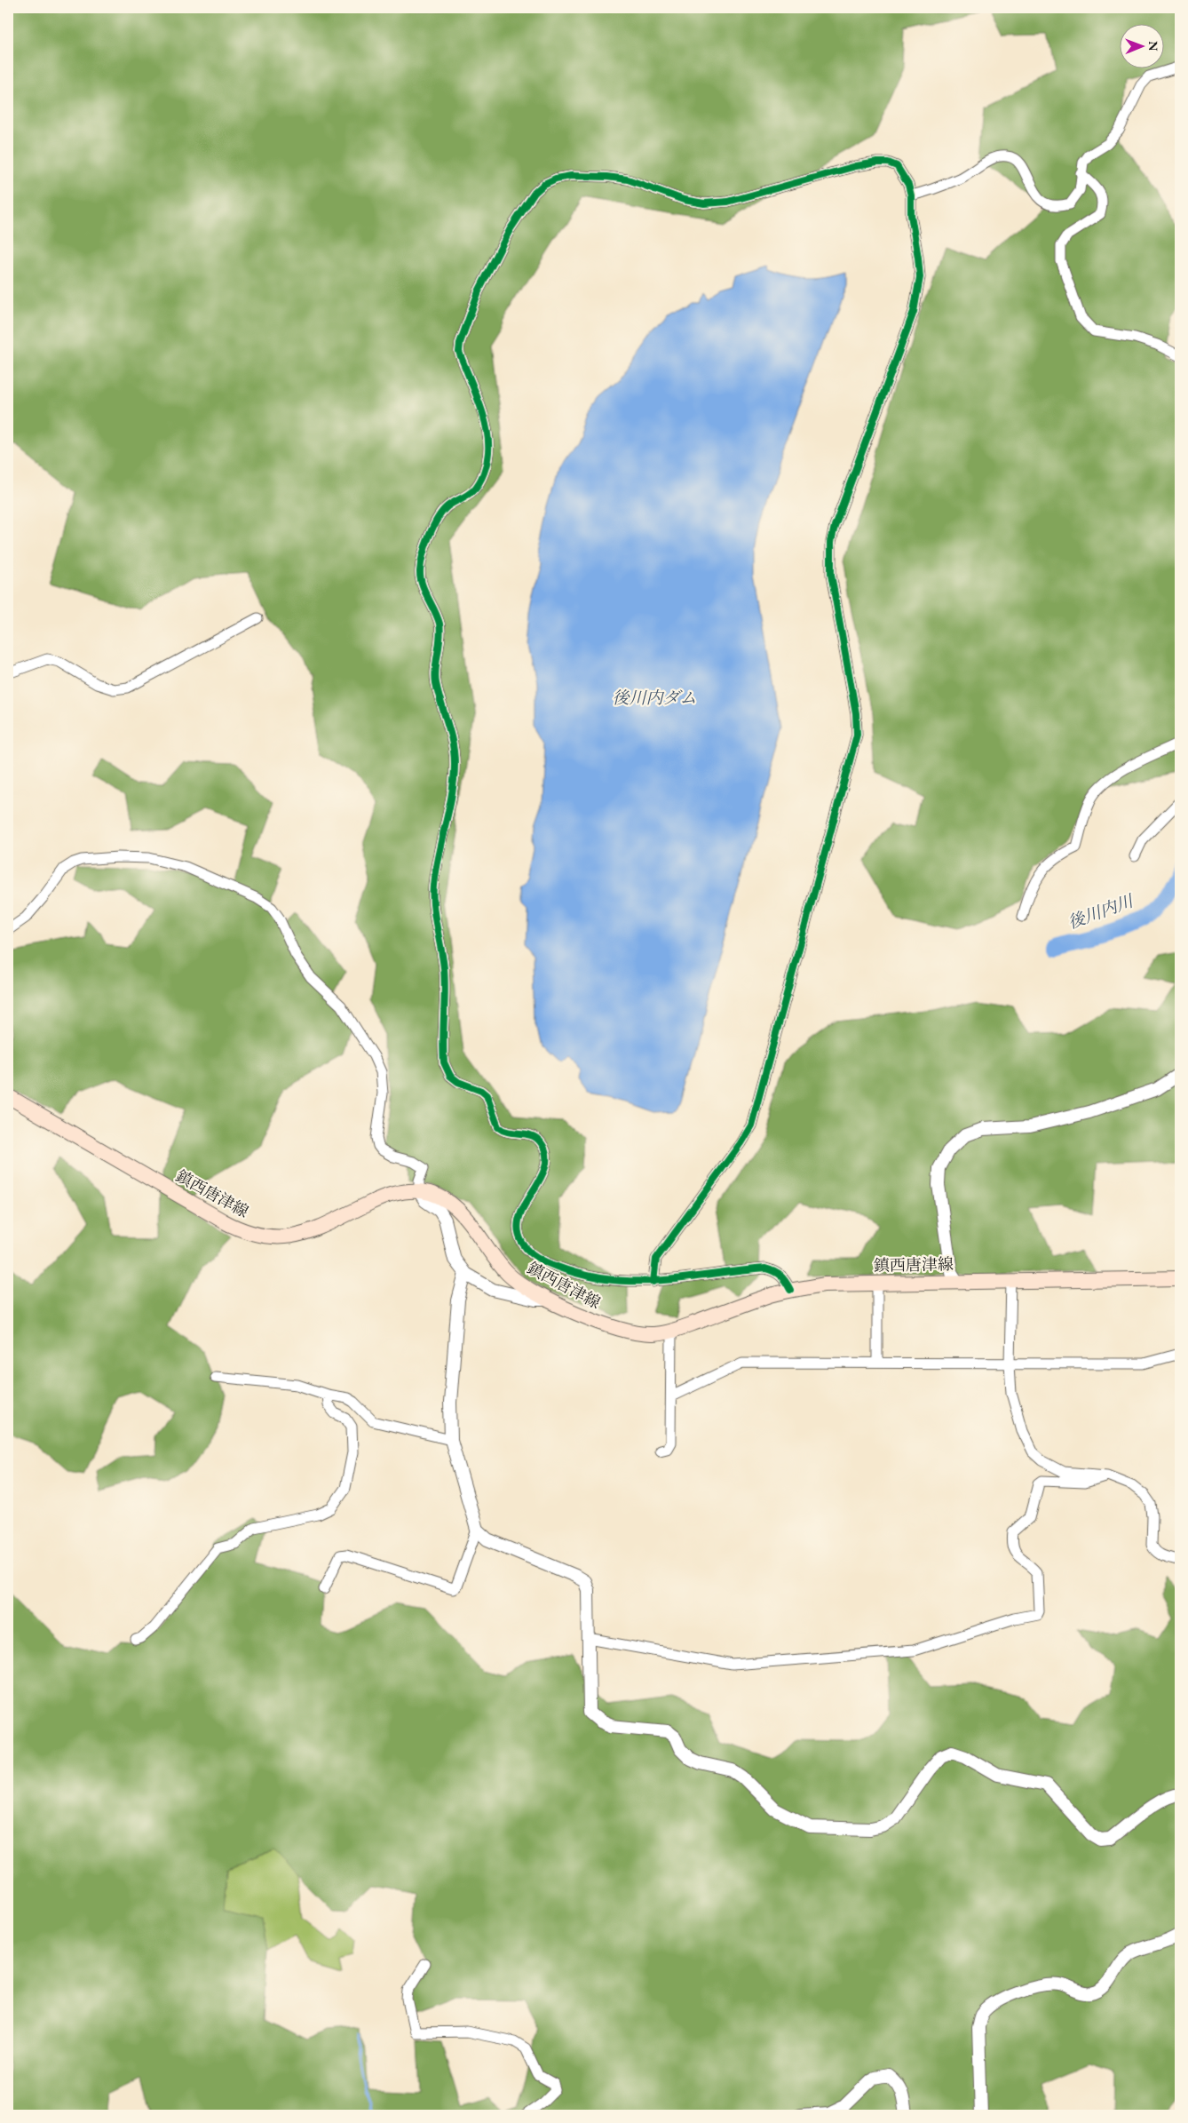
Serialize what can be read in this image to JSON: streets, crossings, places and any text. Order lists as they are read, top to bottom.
{
  "streets": {
    "main road": ["鎮西唐津線"]
  },
  "water": ["後川内ダム", "後川内川"],
  "north": "right"
}
